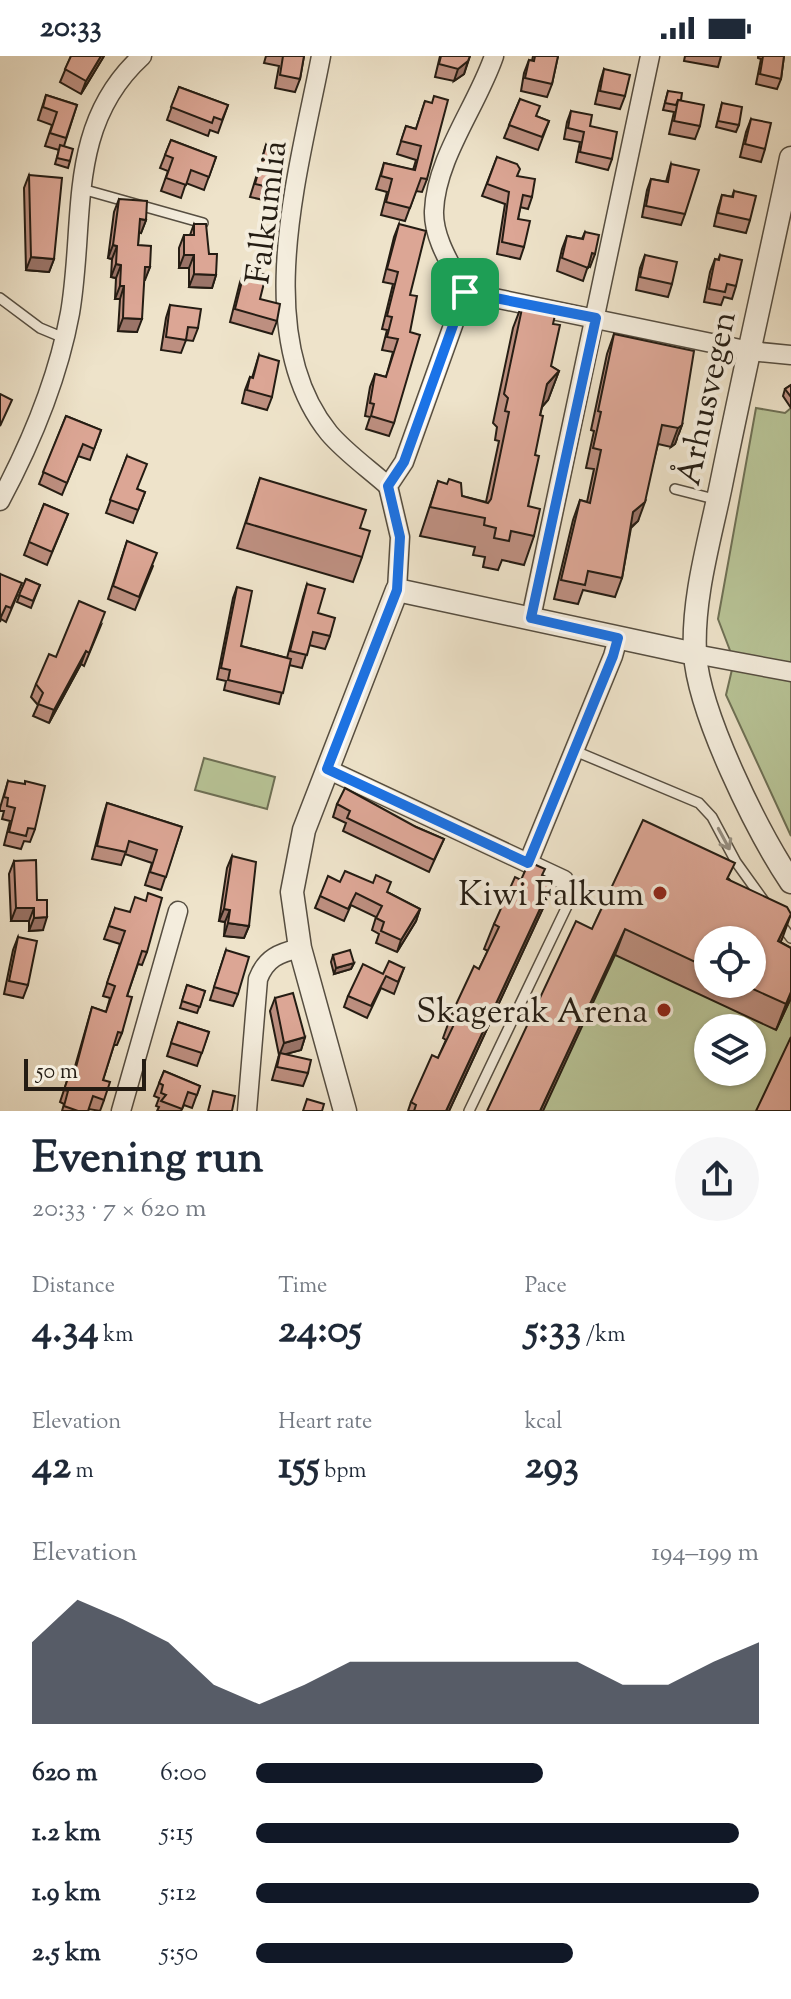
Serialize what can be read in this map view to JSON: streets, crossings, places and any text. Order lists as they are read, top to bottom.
{
  "streets": {
    "street": ["Falkumlia", "Århusvegen"]
  },
  "places": ["Kiwi Falkum", "Skagerak Arena"],
  "scale_bar": "50 m",
  "page": {
    "status": "20:33",
    "scale": "50 m",
    "heading": ["Evening run", "20:33 · 7 × 620 m"],
    "stats": [
      ["Distance", "4.34 km"],
      ["Time", "24:05"],
      ["Pace", "5:33 /km"],
      ["Elevation", "42 m"],
      ["Heart rate", "155 bpm"],
      ["kcal", "293"]
    ],
    "chart": ["Elevation", "194–199 m"],
    "list": [
      {
        "name": "620 m",
        "note": "6:00"
      },
      {
        "name": "1.2 km",
        "note": "5:15"
      },
      {
        "name": "1.9 km",
        "note": "5:12"
      },
      {
        "name": "2.5 km",
        "note": "5:50"
      }
    ]
  }
}
